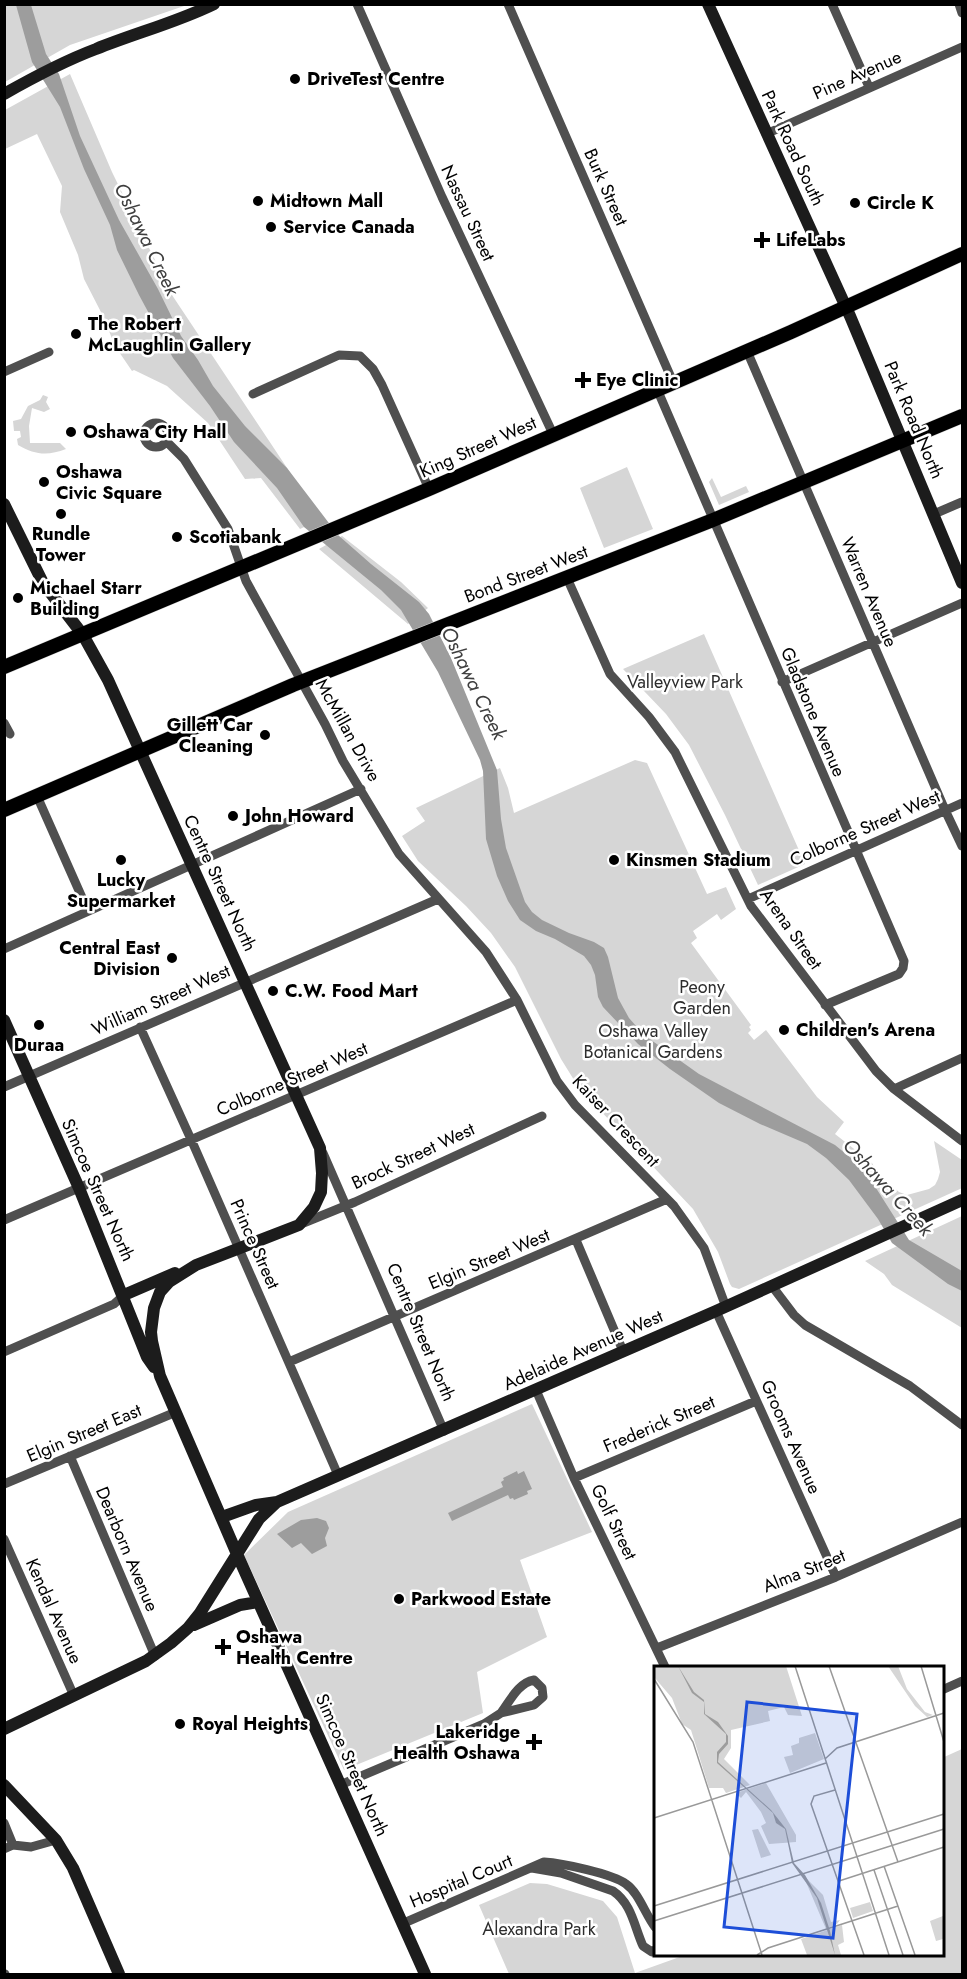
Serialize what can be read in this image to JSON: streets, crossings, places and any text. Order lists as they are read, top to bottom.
{
  "streets": {
    "main road": [
      "Park Road South",
      "Park Road North",
      "King Street West",
      "Bond Street West",
      "Centre Street North",
      "Brock Street West",
      "Simcoe Street North",
      "Adelaide Avenue West"
    ],
    "street": [
      "Pine Avenue",
      "Burk Street",
      "Nassau Street",
      "Warren Avenue",
      "Gladstone Avenue",
      "McMillan Drive",
      "Colborne Street West",
      "Arena Street",
      "William Street West",
      "Kaiser Crescent",
      "Prince Street",
      "Elgin Street West",
      "Frederick Street",
      "Elgin Street East",
      "Grooms Avenue",
      "Golf Street",
      "Dearborn Avenue",
      "Alma Street",
      "Kendal Avenue",
      "Hospital Court"
    ]
  },
  "crossings": [
    ["Pine Avenue", "Park Road South"],
    ["Park Road South", "Park Road North"],
    ["Park Road South", "King Street West"],
    ["Burk Street", "King Street West"],
    ["Nassau Street", "King Street West"],
    ["Park Road North", "King Street West"],
    ["Park Road North", "Bond Street West"],
    ["King Street West", "Warren Avenue"],
    ["King Street West", "Gladstone Avenue"],
    ["King Street West", "McMillan Drive"],
    ["King Street West", "Centre Street North"],
    ["Bond Street West", "Warren Avenue"],
    ["Bond Street West", "Gladstone Avenue"],
    ["Bond Street West", "McMillan Drive"],
    ["Bond Street West", "Centre Street North"],
    ["Bond Street West", "Arena Street"],
    ["Warren Avenue", "Colborne Street West"],
    ["Gladstone Avenue", "Colborne Street West"],
    ["Gladstone Avenue", "Arena Street"],
    ["McMillan Drive", "William Street West"],
    ["McMillan Drive", "Kaiser Crescent"],
    ["Colborne Street West", "Centre Street North"],
    ["Colborne Street West", "Arena Street"],
    ["Colborne Street West", "Kaiser Crescent"],
    ["Colborne Street West", "Simcoe Street North"],
    ["Colborne Street West", "Prince Street"],
    ["Centre Street North", "William Street West"],
    ["Centre Street North", "Brock Street West"],
    ["Centre Street North", "Elgin Street West"],
    ["Centre Street North", "Adelaide Avenue West"],
    ["William Street West", "Kaiser Crescent"],
    ["William Street West", "Simcoe Street North"],
    ["William Street West", "Prince Street"],
    ["Kaiser Crescent", "Elgin Street West"],
    ["Kaiser Crescent", "Adelaide Avenue West"],
    ["Kaiser Crescent", "Grooms Avenue"],
    ["Brock Street West", "Simcoe Street North"],
    ["Brock Street West", "Prince Street"],
    ["Simcoe Street North", "Adelaide Avenue West"],
    ["Simcoe Street North", "Elgin Street East"],
    ["Simcoe Street North", "Hospital Court"],
    ["Prince Street", "Elgin Street West"],
    ["Prince Street", "Adelaide Avenue West"],
    ["Adelaide Avenue West", "Grooms Avenue"],
    ["Adelaide Avenue West", "Golf Street"],
    ["Frederick Street", "Grooms Avenue"],
    ["Frederick Street", "Golf Street"],
    ["Elgin Street East", "Dearborn Avenue"],
    ["Grooms Avenue", "Alma Street"],
    ["Golf Street", "Alma Street"]
  ],
  "water": ["Oshawa Creek"],
  "parks": [
    "Valleyview Park",
    "Peony Garden",
    "Oshawa Valley Botanical Gardens",
    "Alexandra Park"
  ],
  "places": {
    "other": [
      "DriveTest Centre",
      "Midtown Mall",
      "Circle K",
      "Service Canada",
      "The Robert McLaughlin Gallery",
      "Oshawa City Hall",
      "Oshawa Civic Square",
      "Rundle Tower",
      "Scotiabank",
      "Michael Starr Building",
      "Gillett Car Cleaning",
      "John Howard",
      "Lucky Supermarket",
      "Kinsmen Stadium",
      "Central East Division",
      "C.W. Food Mart",
      "Duraa",
      "Children's Arena",
      "Parkwood Estate",
      "Royal Heights"
    ],
    "health": [
      "LifeLabs",
      "Eye Clinic",
      "Oshawa Health Centre",
      "Lakeridge Health Oshawa"
    ]
  }
}
